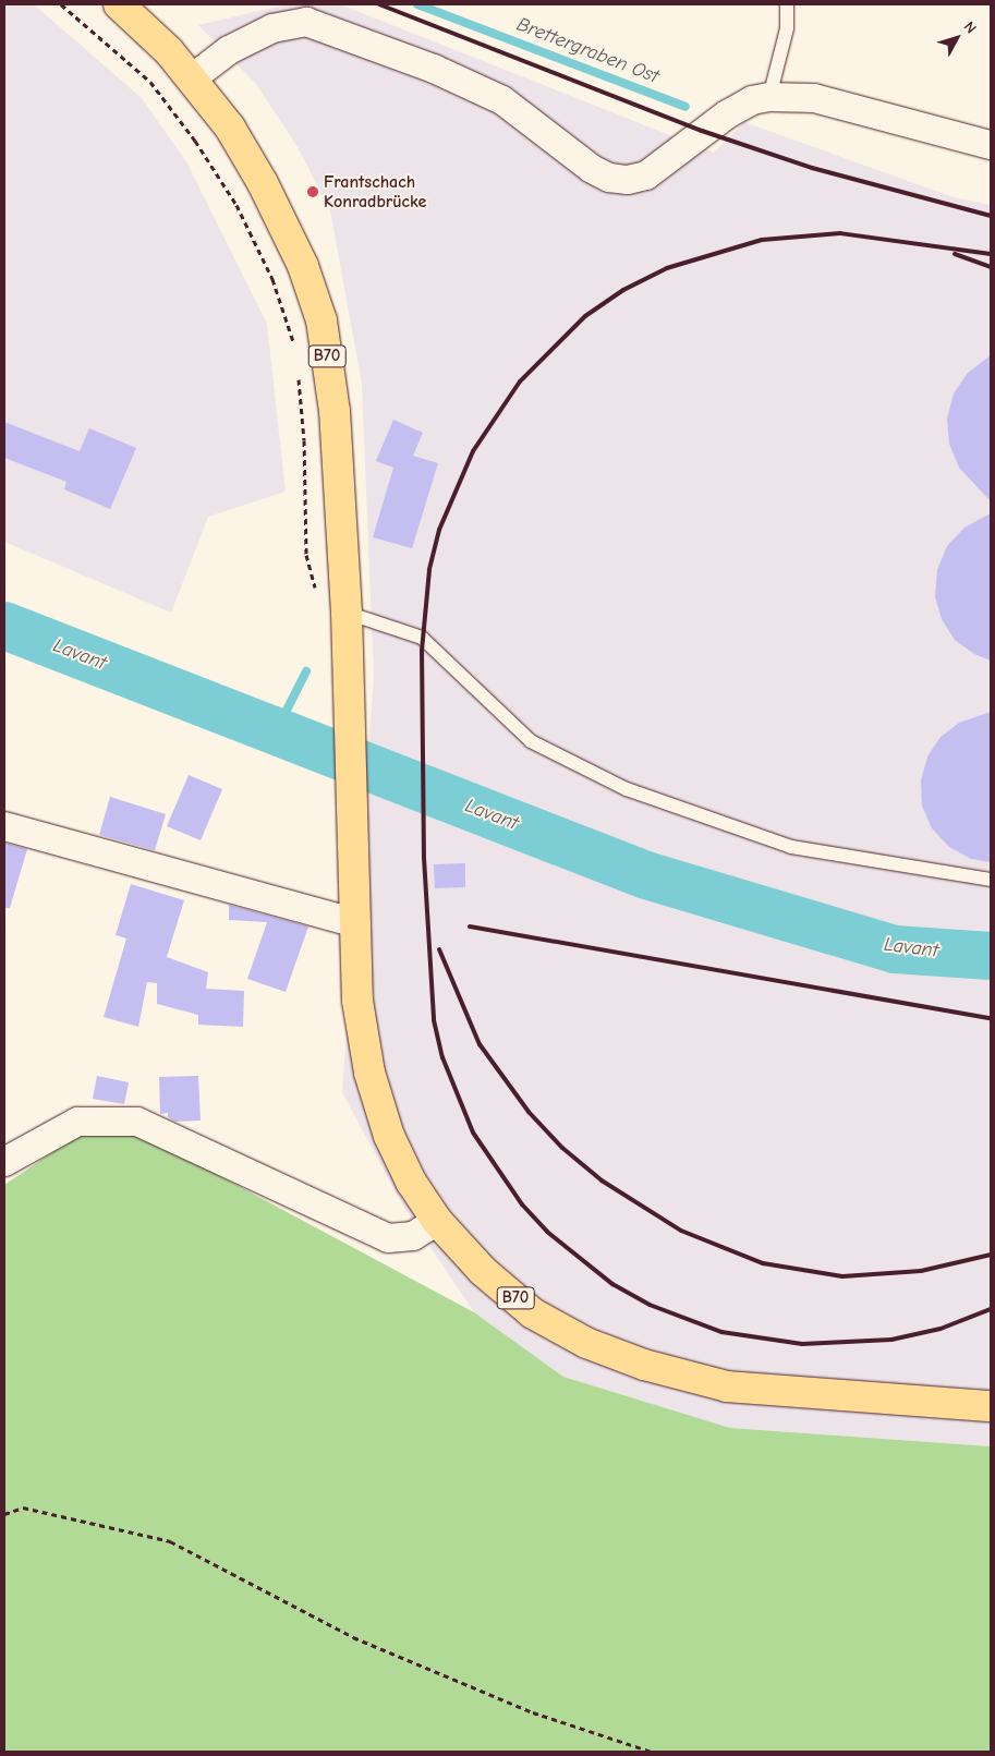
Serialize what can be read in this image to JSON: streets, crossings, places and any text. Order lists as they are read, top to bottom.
{
  "streets": {
    "main road": ["B70"]
  },
  "water": ["Brettergraben Ost", "Lavant"],
  "places": ["Frantschach Konradbrücke"],
  "north": "top right"
}
